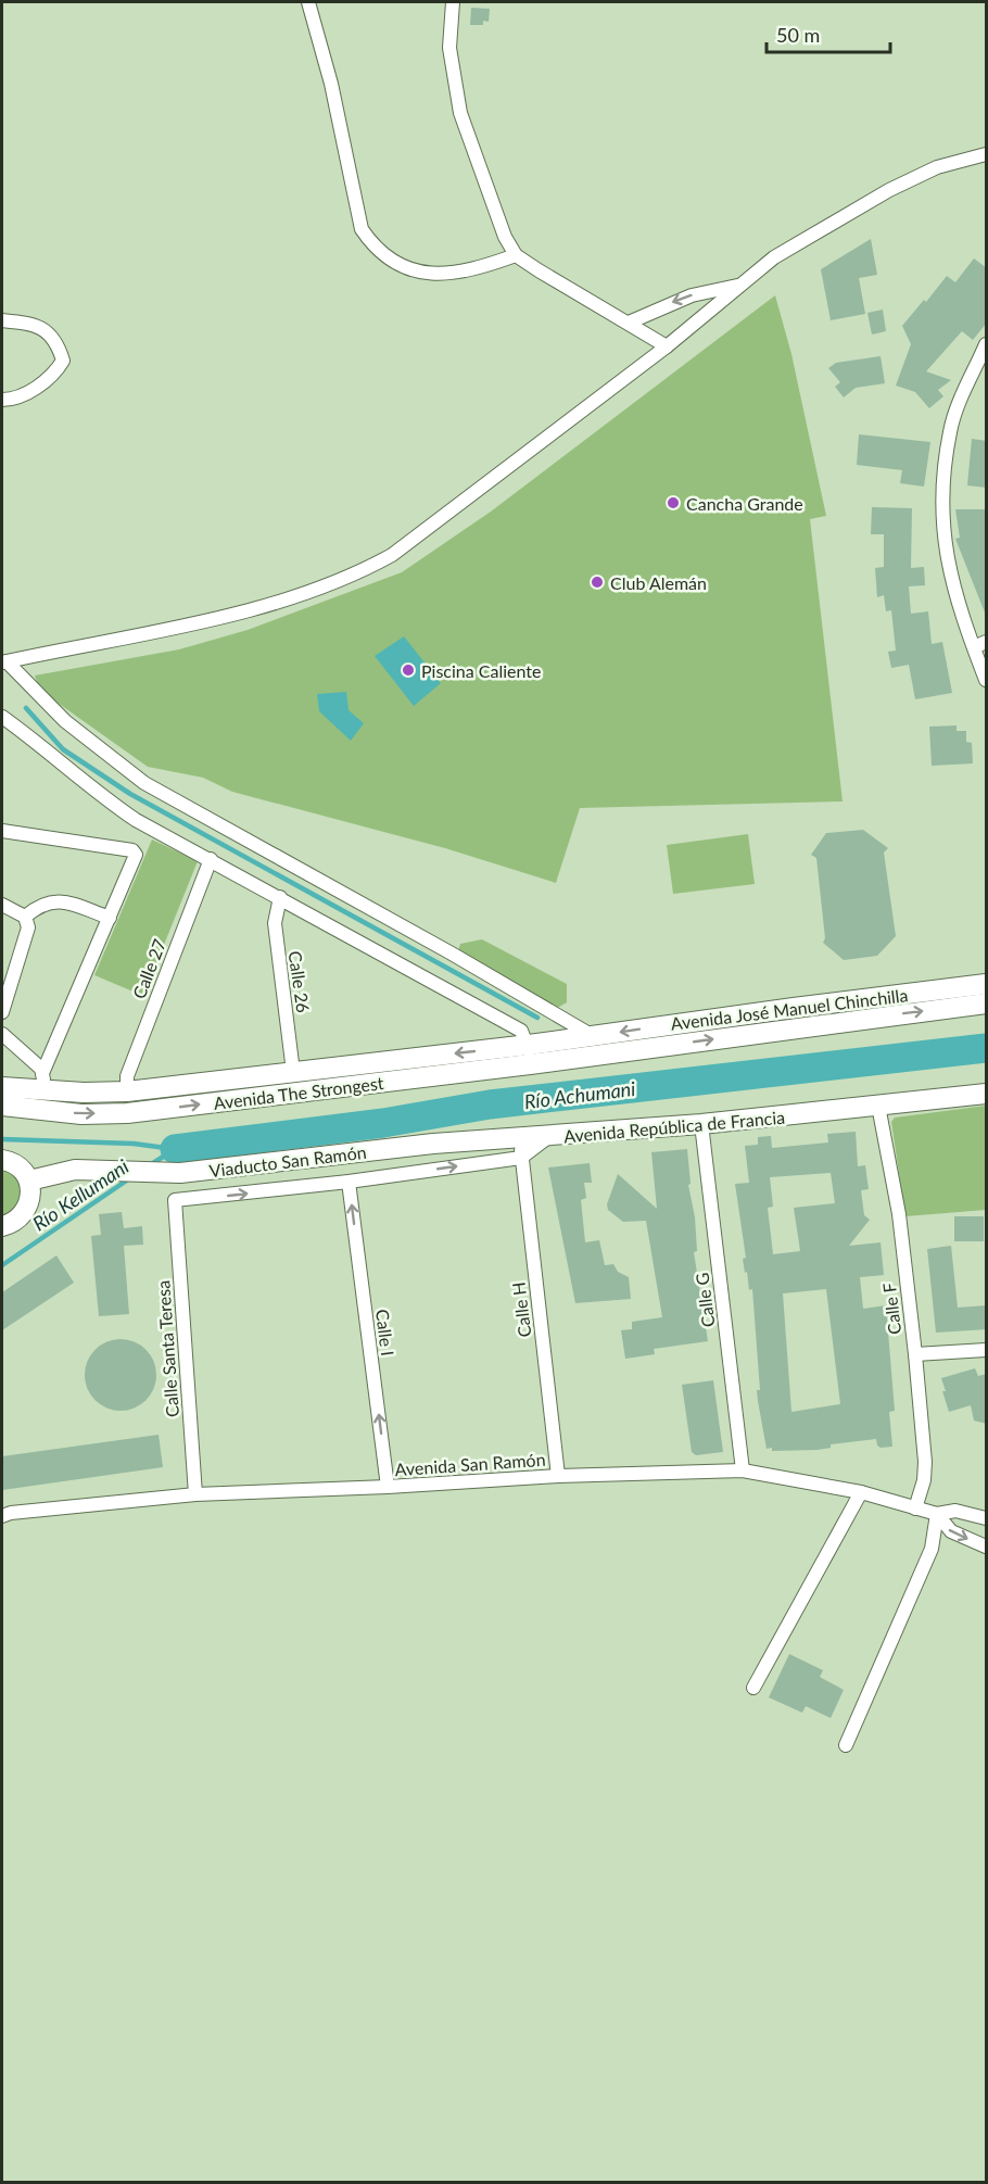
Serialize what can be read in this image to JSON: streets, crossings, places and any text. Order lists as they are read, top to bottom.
{
  "streets": {
    "main road": [
      "Avenida José Manuel Chinchilla",
      "Avenida The Strongest",
      "Avenida República de Francia",
      "Viaducto San Ramón"
    ],
    "street": [
      "Calle 27",
      "Calle 26",
      "Calle G",
      "Calle F",
      "Calle H",
      "Calle I",
      "Calle Santa Teresa",
      "Avenida San Ramón"
    ]
  },
  "crossings": [
    ["Calle 27", "Avenida The Strongest"],
    ["Calle 26", "Avenida The Strongest"],
    ["Avenida José Manuel Chinchilla", "Avenida The Strongest"],
    ["Avenida República de Francia", "Viaducto San Ramón"],
    ["Avenida República de Francia", "Calle G"],
    ["Avenida República de Francia", "Calle F"],
    ["Viaducto San Ramón", "Calle H"],
    ["Calle G", "Avenida San Ramón"],
    ["Calle F", "Avenida San Ramón"],
    ["Calle H", "Avenida San Ramón"],
    ["Calle I", "Calle Santa Teresa"],
    ["Calle I", "Avenida San Ramón"],
    ["Calle Santa Teresa", "Avenida San Ramón"]
  ],
  "one_way": ["Calle I"],
  "water": ["Río Achumani", "Río Kellumani"],
  "places": ["Cancha Grande", "Club Alemán", "Piscina Caliente"],
  "scale_bar": "50 m"
}
